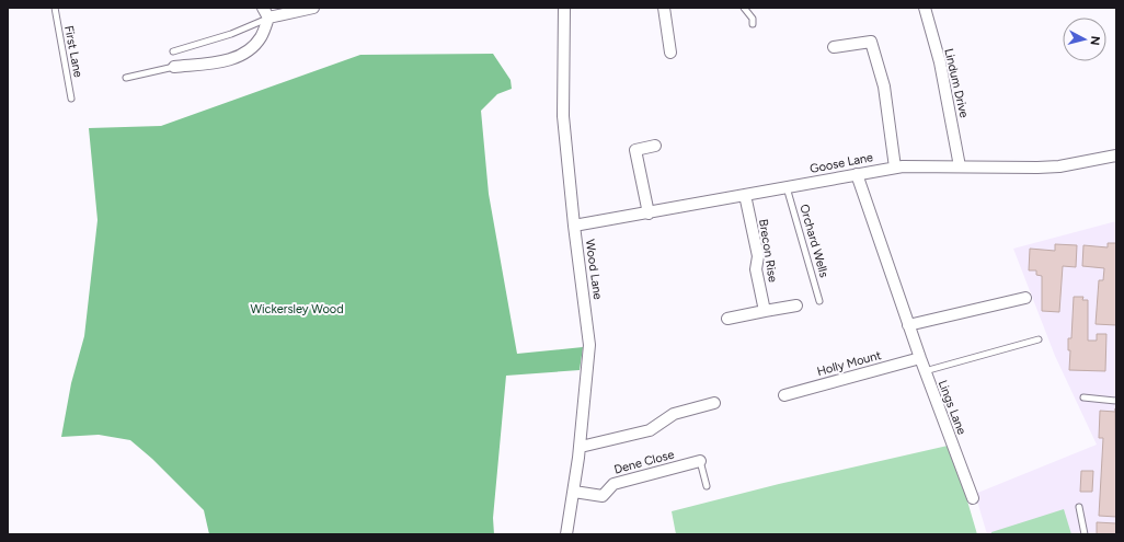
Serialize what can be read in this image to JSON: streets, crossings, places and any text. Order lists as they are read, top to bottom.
{
  "streets": {
    "street": [
      "Lindum Drive",
      "Goose Lane",
      "Brecon Rise",
      "Wood Lane",
      "Holly Mount",
      "Lings Lane",
      "Dene Close"
    ],
    "lane": ["First Lane", "Orchard Wells"]
  },
  "crossings": [
    ["Lindum Drive", "Goose Lane"],
    ["Goose Lane", "Orchard Wells"],
    ["Goose Lane", "Brecon Rise"],
    ["Goose Lane", "Wood Lane"],
    ["Goose Lane", "Lings Lane"],
    ["Wood Lane", "Dene Close"],
    ["Holly Mount", "Lings Lane"]
  ],
  "parks": ["Wickersley Wood"],
  "north": "right"
}
